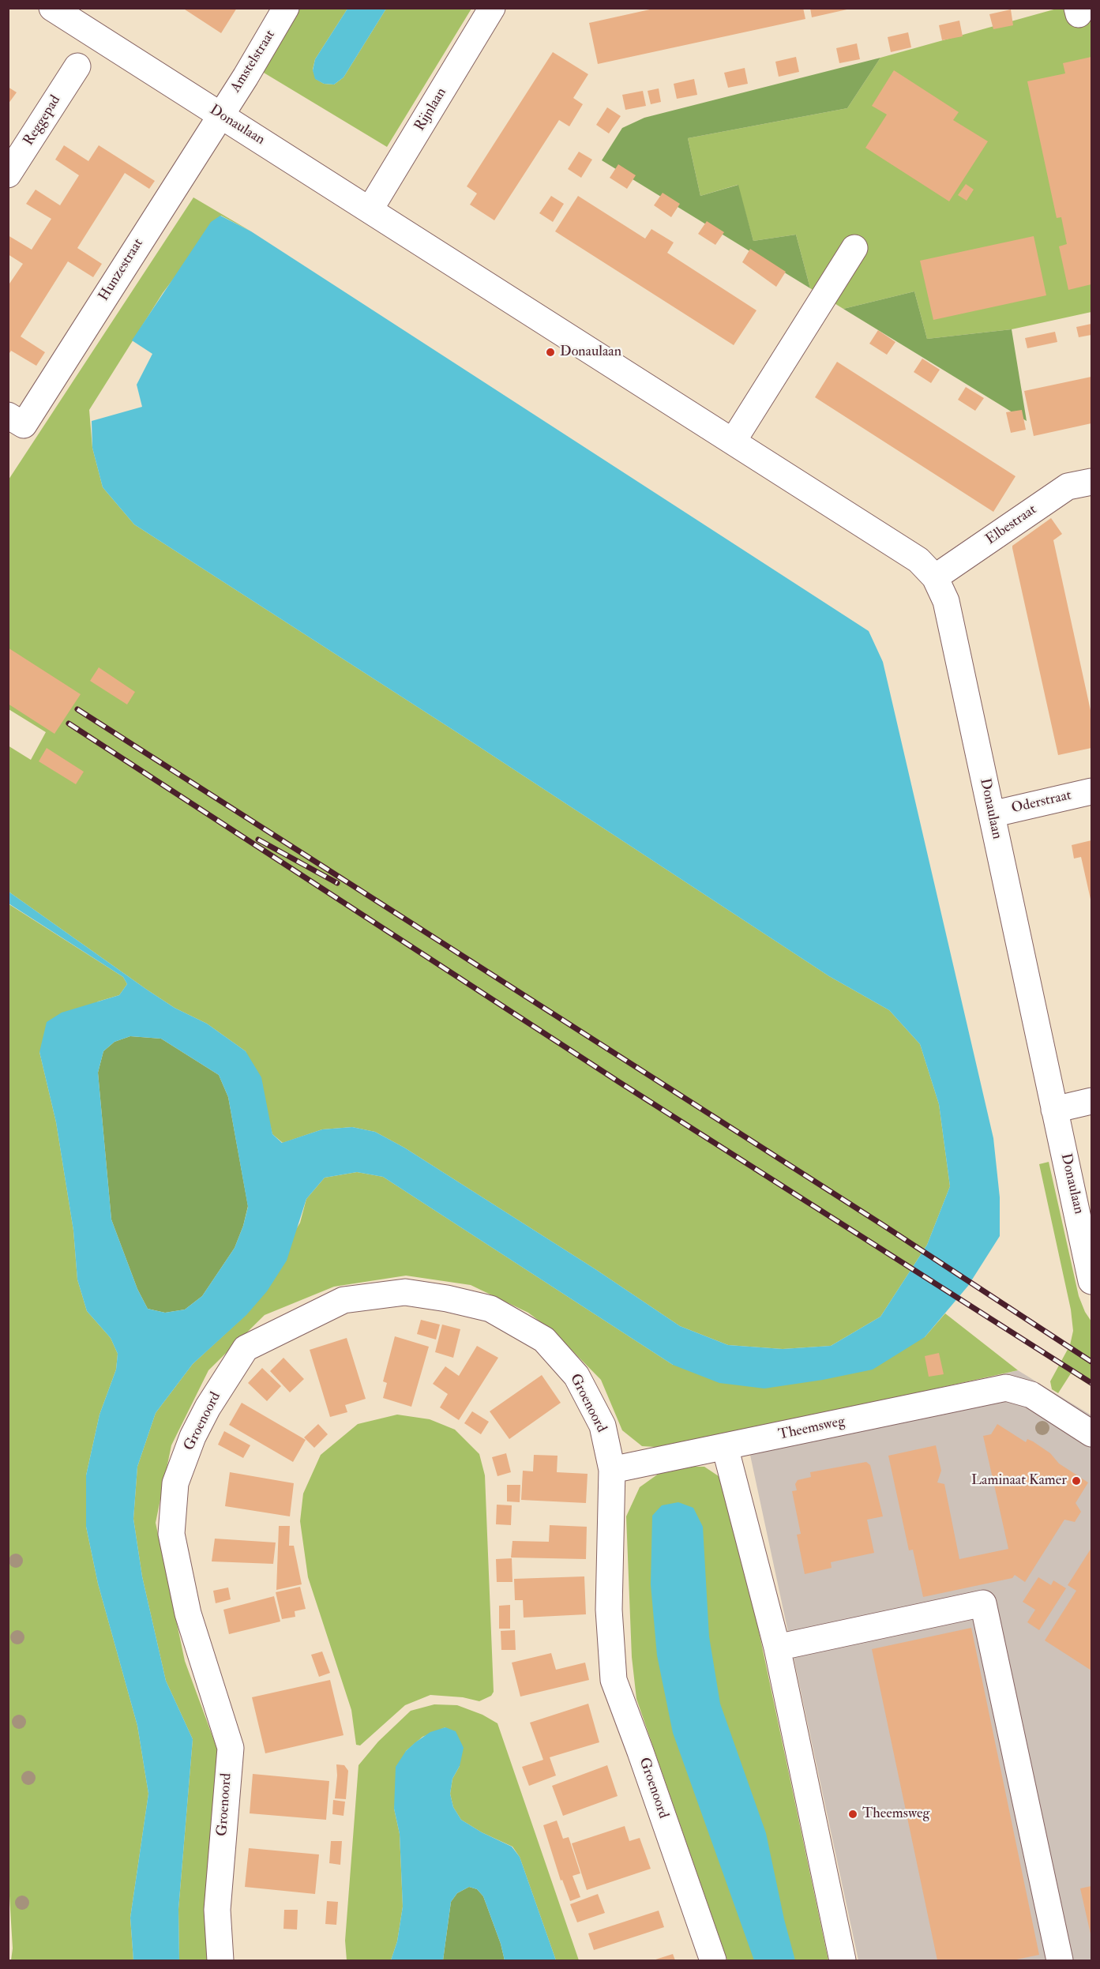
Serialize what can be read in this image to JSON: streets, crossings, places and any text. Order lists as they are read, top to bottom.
{
  "streets": {
    "street": [
      "Amstelstraat",
      "Rijnlaan",
      "Reggepad",
      "Donaulaan",
      "Hunzestraat",
      "Elbestraat",
      "Oderstraat",
      "Groenoord",
      "Theemsweg"
    ]
  },
  "crossings": [
    ["Amstelstraat", "Donaulaan"],
    ["Amstelstraat", "Hunzestraat"],
    ["Rijnlaan", "Donaulaan"],
    ["Donaulaan", "Hunzestraat"],
    ["Donaulaan", "Elbestraat"],
    ["Donaulaan", "Oderstraat"]
  ],
  "places": ["Donaulaan", "Laminaat Kamer", "Theemsweg"]
}
